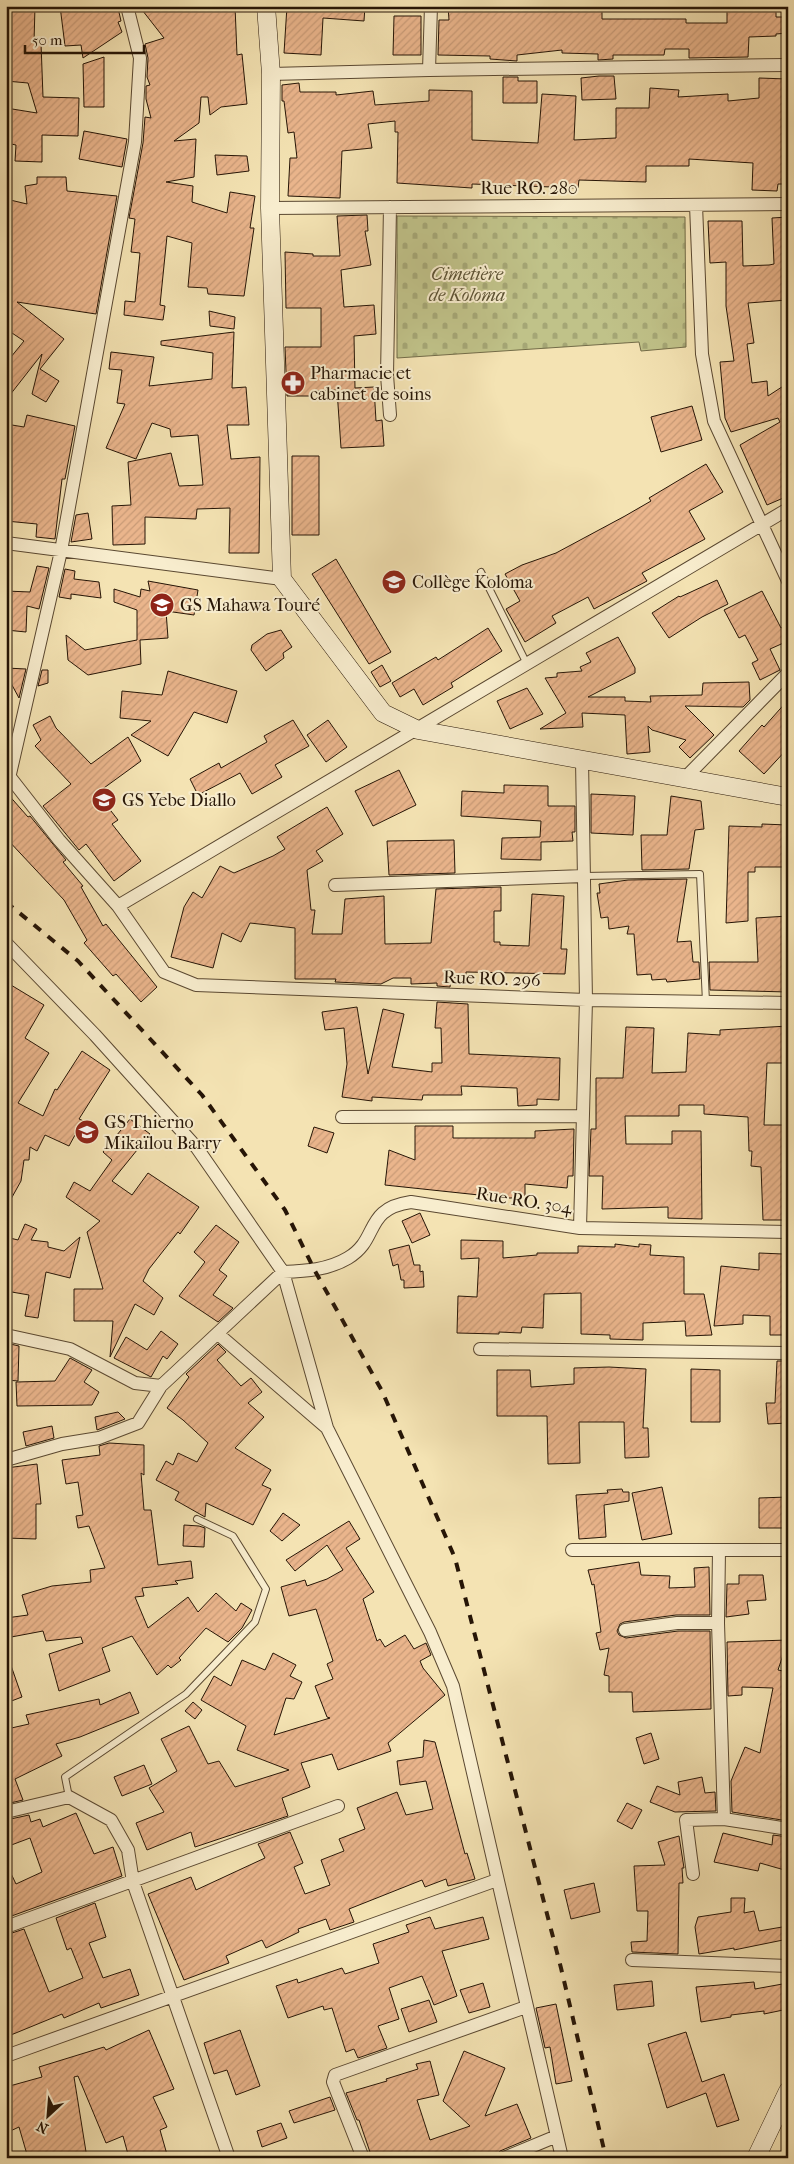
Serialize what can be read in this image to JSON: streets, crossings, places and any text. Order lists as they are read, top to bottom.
{
  "streets": {
    "street": ["Rue RO. 280", "Rue RO. 296", "Rue RO. 304"]
  },
  "parks": ["Cimetière de Koloma"],
  "places": {
    "pharmacy": ["Pharmacie et cabinet de soins"],
    "school or university": [
      "Collège Koloma",
      "GS Mahawa Touré",
      "GS Yebe Diallo",
      "GS Thierno Mikaïlou Barry"
    ]
  },
  "scale_bar": "50 m",
  "north": "bottom left"
}
